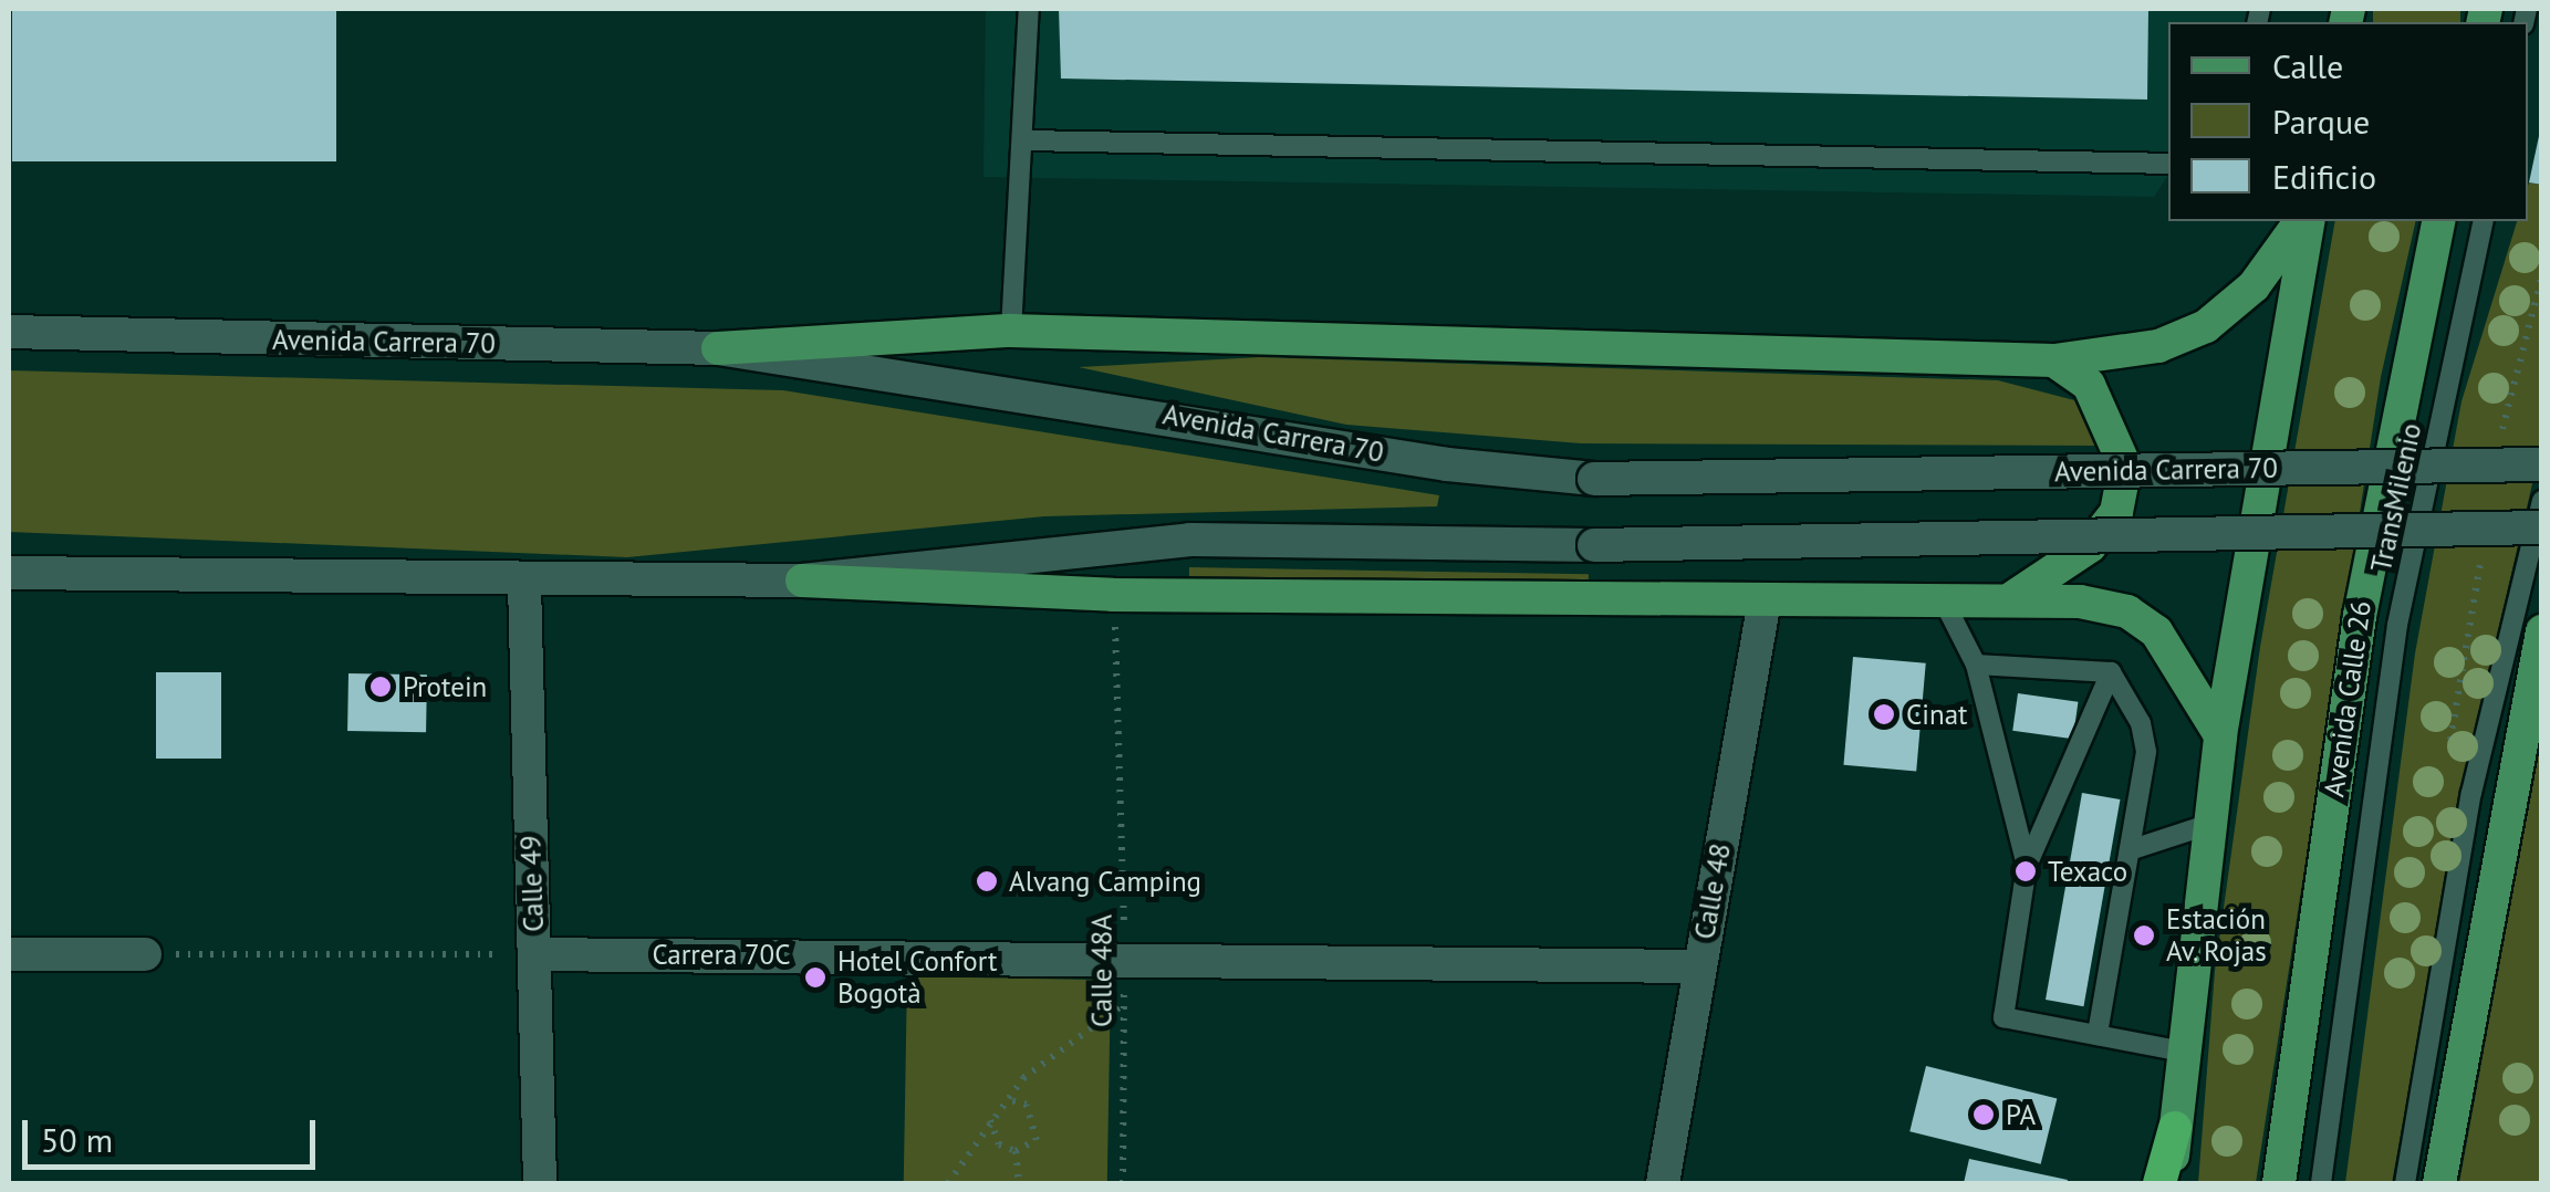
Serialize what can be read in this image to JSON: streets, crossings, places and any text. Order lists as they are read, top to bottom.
{
  "streets": {
    "main road": [
      "Avenida Carrera 70",
      "Avenida Calle 26",
      "Calle 49",
      "Calle 48",
      "Carrera 70C"
    ],
    "lane": ["TransMilenio"],
    "path": ["Calle 48A"]
  },
  "crossings": [
    ["Calle 49", "Carrera 70C"],
    ["Calle 48", "Carrera 70C"],
    ["Carrera 70C", "Calle 48A"]
  ],
  "places": [
    "Protein",
    "Cinat",
    "Texaco",
    "Alvang Camping",
    "Estación Av. Rojas",
    "Hotel Confort Bogotà",
    "PA"
  ],
  "legend": ["Calle", "Parque", "Edificio"],
  "scale_bar": "50 m"
}
